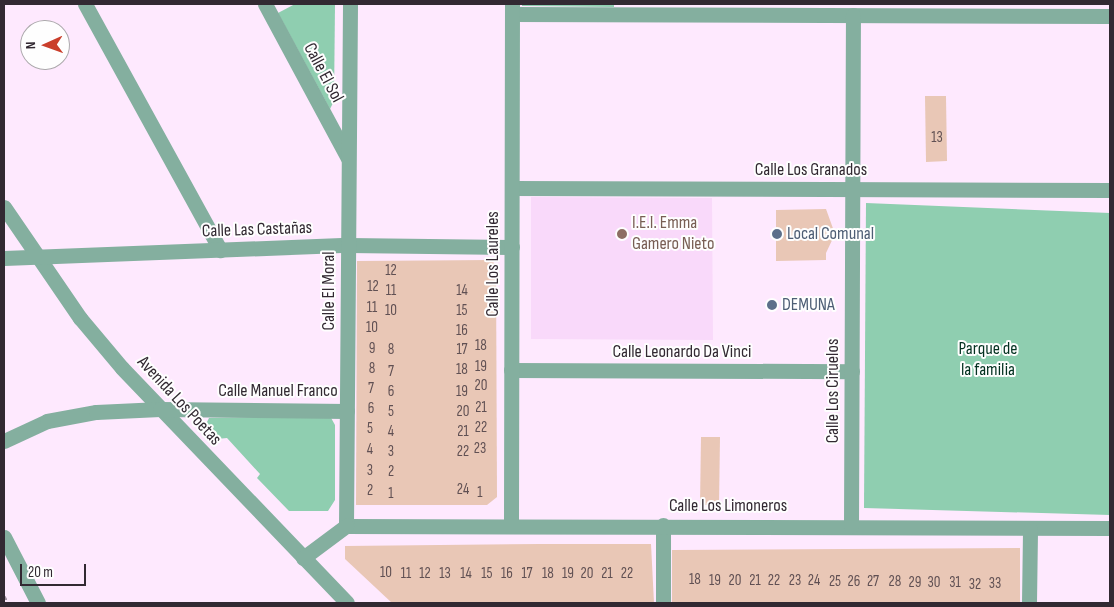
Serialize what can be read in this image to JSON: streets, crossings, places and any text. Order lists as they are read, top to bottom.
{
  "streets": {
    "street": [
      "Calle El Sol",
      "Calle Los Granados",
      "Calle Las Castañas",
      "Calle Los Laureles",
      "Calle El Moral",
      "Calle Leonardo Da Vinci",
      "Calle Manuel Franco",
      "Calle Los Ciruelos",
      "Avenida Los Poetas",
      "Calle Los Limoneros"
    ]
  },
  "crossings": [
    ["Calle El Sol", "Calle El Moral"],
    ["Calle Los Granados", "Calle Los Laureles"],
    ["Calle Los Granados", "Calle Los Ciruelos"],
    ["Calle Las Castañas", "Calle Los Laureles"],
    ["Calle Las Castañas", "Calle El Moral"],
    ["Calle Las Castañas", "Avenida Los Poetas"],
    ["Calle Los Laureles", "Calle Leonardo Da Vinci"],
    ["Calle Los Laureles", "Calle Los Limoneros"],
    ["Calle El Moral", "Calle Manuel Franco"],
    ["Calle El Moral", "Calle Los Limoneros"],
    ["Calle Leonardo Da Vinci", "Calle Los Ciruelos"],
    ["Calle Manuel Franco", "Avenida Los Poetas"],
    ["Calle Los Ciruelos", "Calle Los Limoneros"]
  ],
  "parks": ["Parque de la familia"],
  "places": ["I.E.I. Emma Gamero Nieto", "Local Comunal", "DEMUNA"],
  "house_numbers": [
    "13",
    "12",
    "12",
    "11",
    "14",
    "11",
    "10",
    "15",
    "10",
    "16",
    "18",
    "9",
    "8",
    "17",
    "19",
    "8",
    "18",
    "7",
    "20",
    "7",
    "6",
    "19",
    "21",
    "6",
    "5",
    "20",
    "22",
    "5",
    "4",
    "21",
    "23",
    "4",
    "3",
    "22",
    "3",
    "2",
    "24",
    "2",
    "1",
    "1",
    "10",
    "11",
    "12",
    "13",
    "14",
    "15",
    "16",
    "17",
    "18",
    "19",
    "20",
    "21",
    "22",
    "18",
    "19",
    "20",
    "21",
    "22",
    "23",
    "24",
    "25",
    "26",
    "27",
    "28",
    "29",
    "30",
    "31",
    "33",
    "32"
  ],
  "scale_bar": "20 m",
  "north": "left"
}
